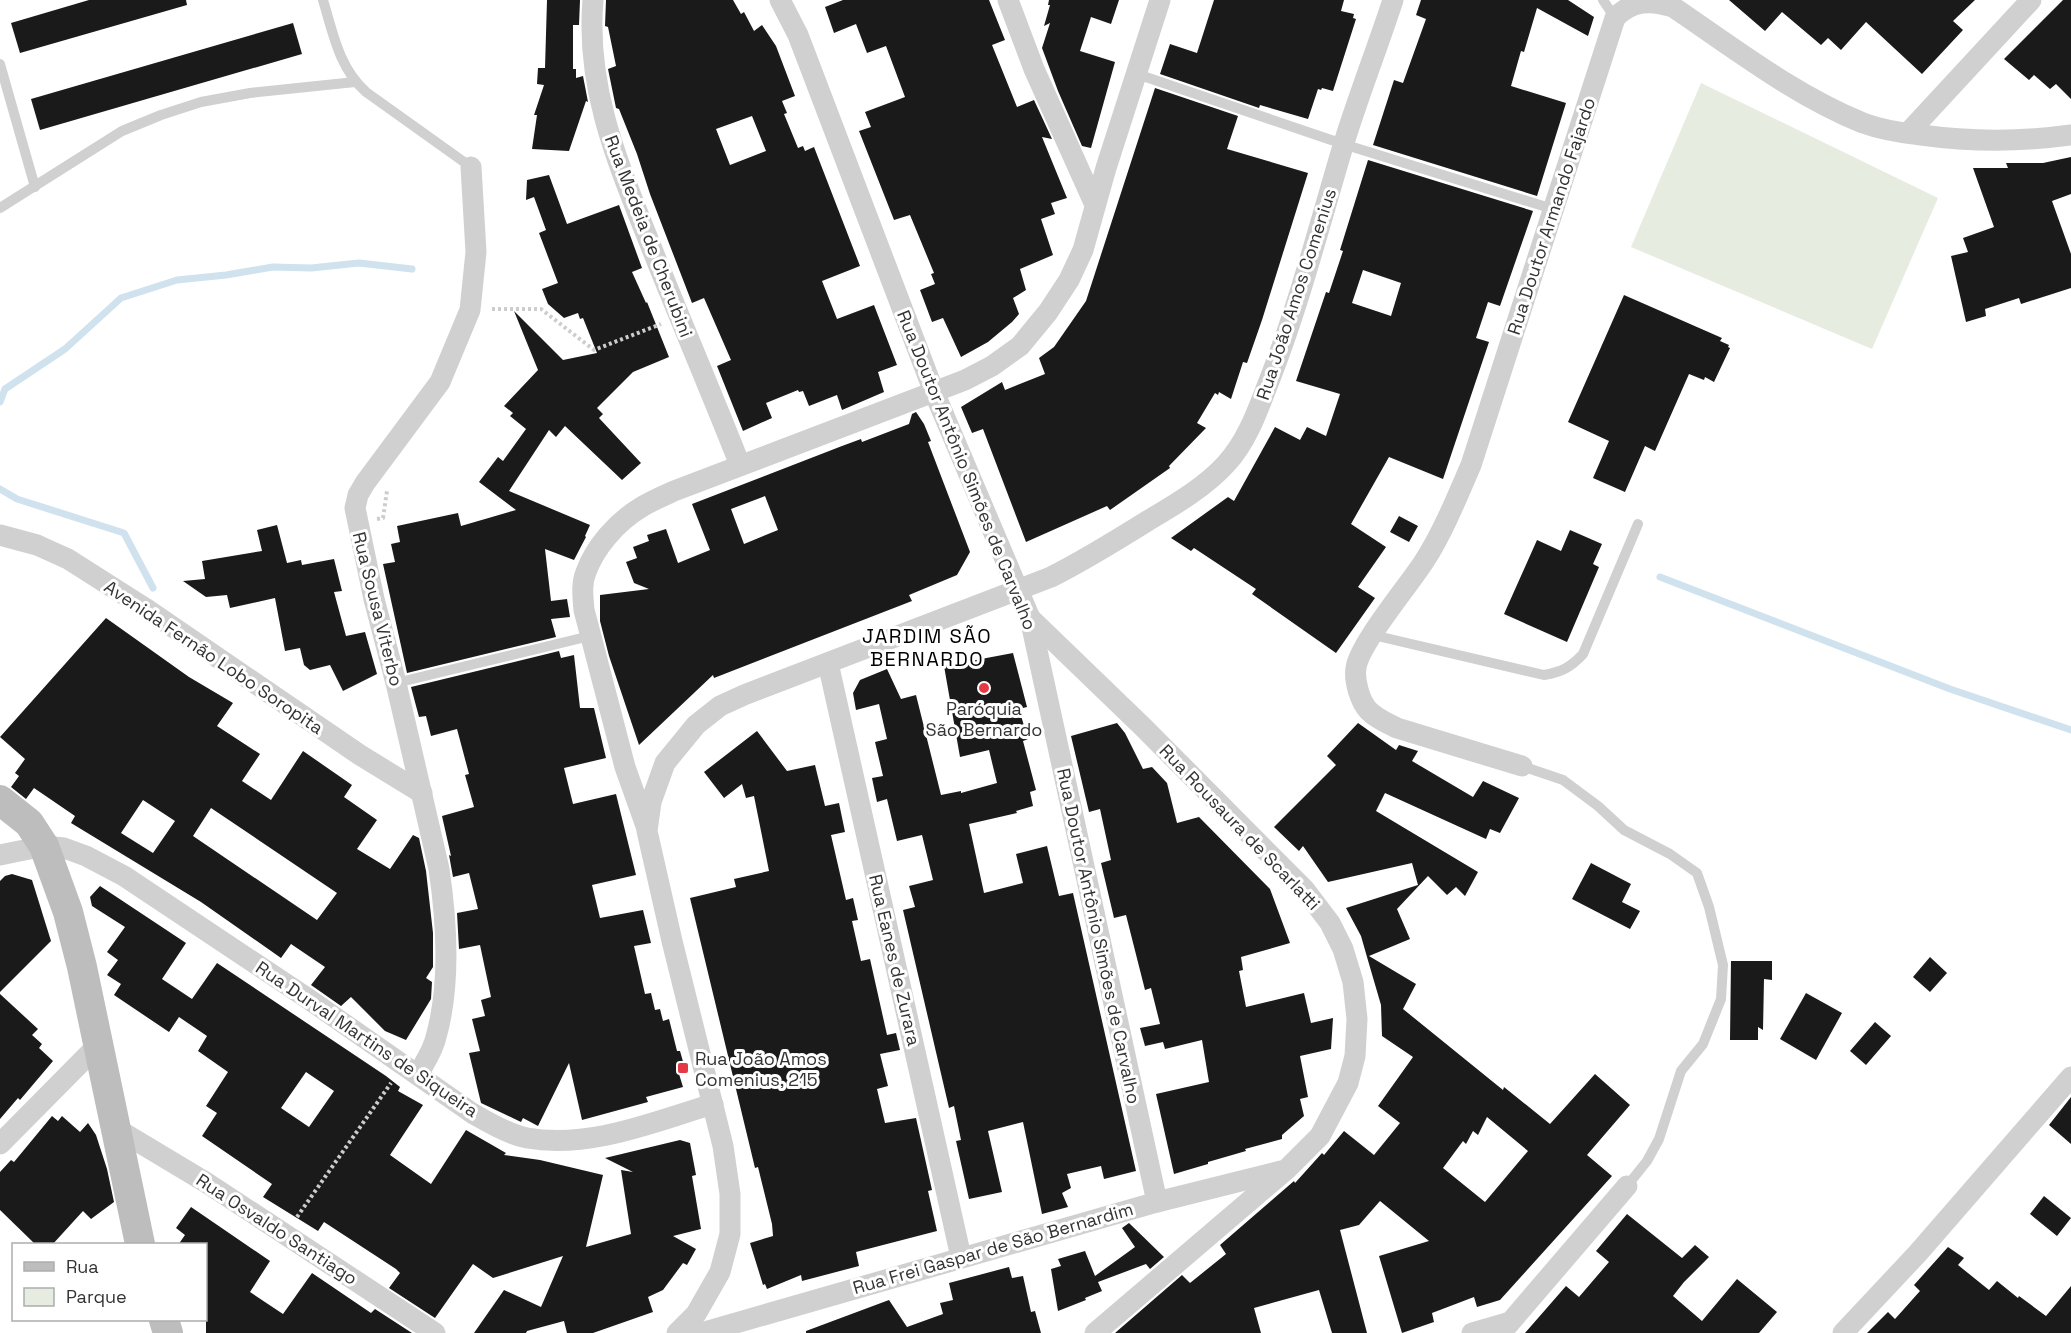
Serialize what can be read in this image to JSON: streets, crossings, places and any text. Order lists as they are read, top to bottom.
{
  "streets": {
    "street": [
      "Rua Doutor Armando Fajardo",
      "Rua Medeia de Cherubini",
      "Rua João Amos Comenius",
      "Rua Doutor Antônio Simões de Carvalho",
      "Rua Sousa Viterbo",
      "Avenida Fernão Lobo Soropita",
      "Rua Rousaura de Scarlatti",
      "Rua Eanes de Zurara",
      "Rua Durval Martins de Siqueira",
      "Rua Osvaldo Santiago",
      "Rua Frei Gaspar de São Bernardim"
    ]
  },
  "crossings": [
    ["Rua João Amos Comenius", "Rua Doutor Antônio Simões de Carvalho"],
    ["Rua João Amos Comenius", "Rua Eanes de Zurara"],
    ["Rua João Amos Comenius", "Rua Durval Martins de Siqueira"],
    ["Rua Doutor Antônio Simões de Carvalho", "Rua Rousaura de Scarlatti"],
    ["Rua Doutor Antônio Simões de Carvalho", "Rua Frei Gaspar de São Bernardim"],
    ["Rua Sousa Viterbo", "Avenida Fernão Lobo Soropita"],
    ["Rua Sousa Viterbo", "Rua Durval Martins de Siqueira"],
    ["Rua Rousaura de Scarlatti", "Rua Frei Gaspar de São Bernardim"],
    ["Rua Eanes de Zurara", "Rua Frei Gaspar de São Bernardim"]
  ],
  "districts": ["JARDIM SÃO BERNARDO"],
  "places": {
    "other": ["Paróquia São Bernardo"],
    "transit": ["Rua João Amos Comenius, 215"]
  },
  "legend": ["Rua", "Parque"]
}
